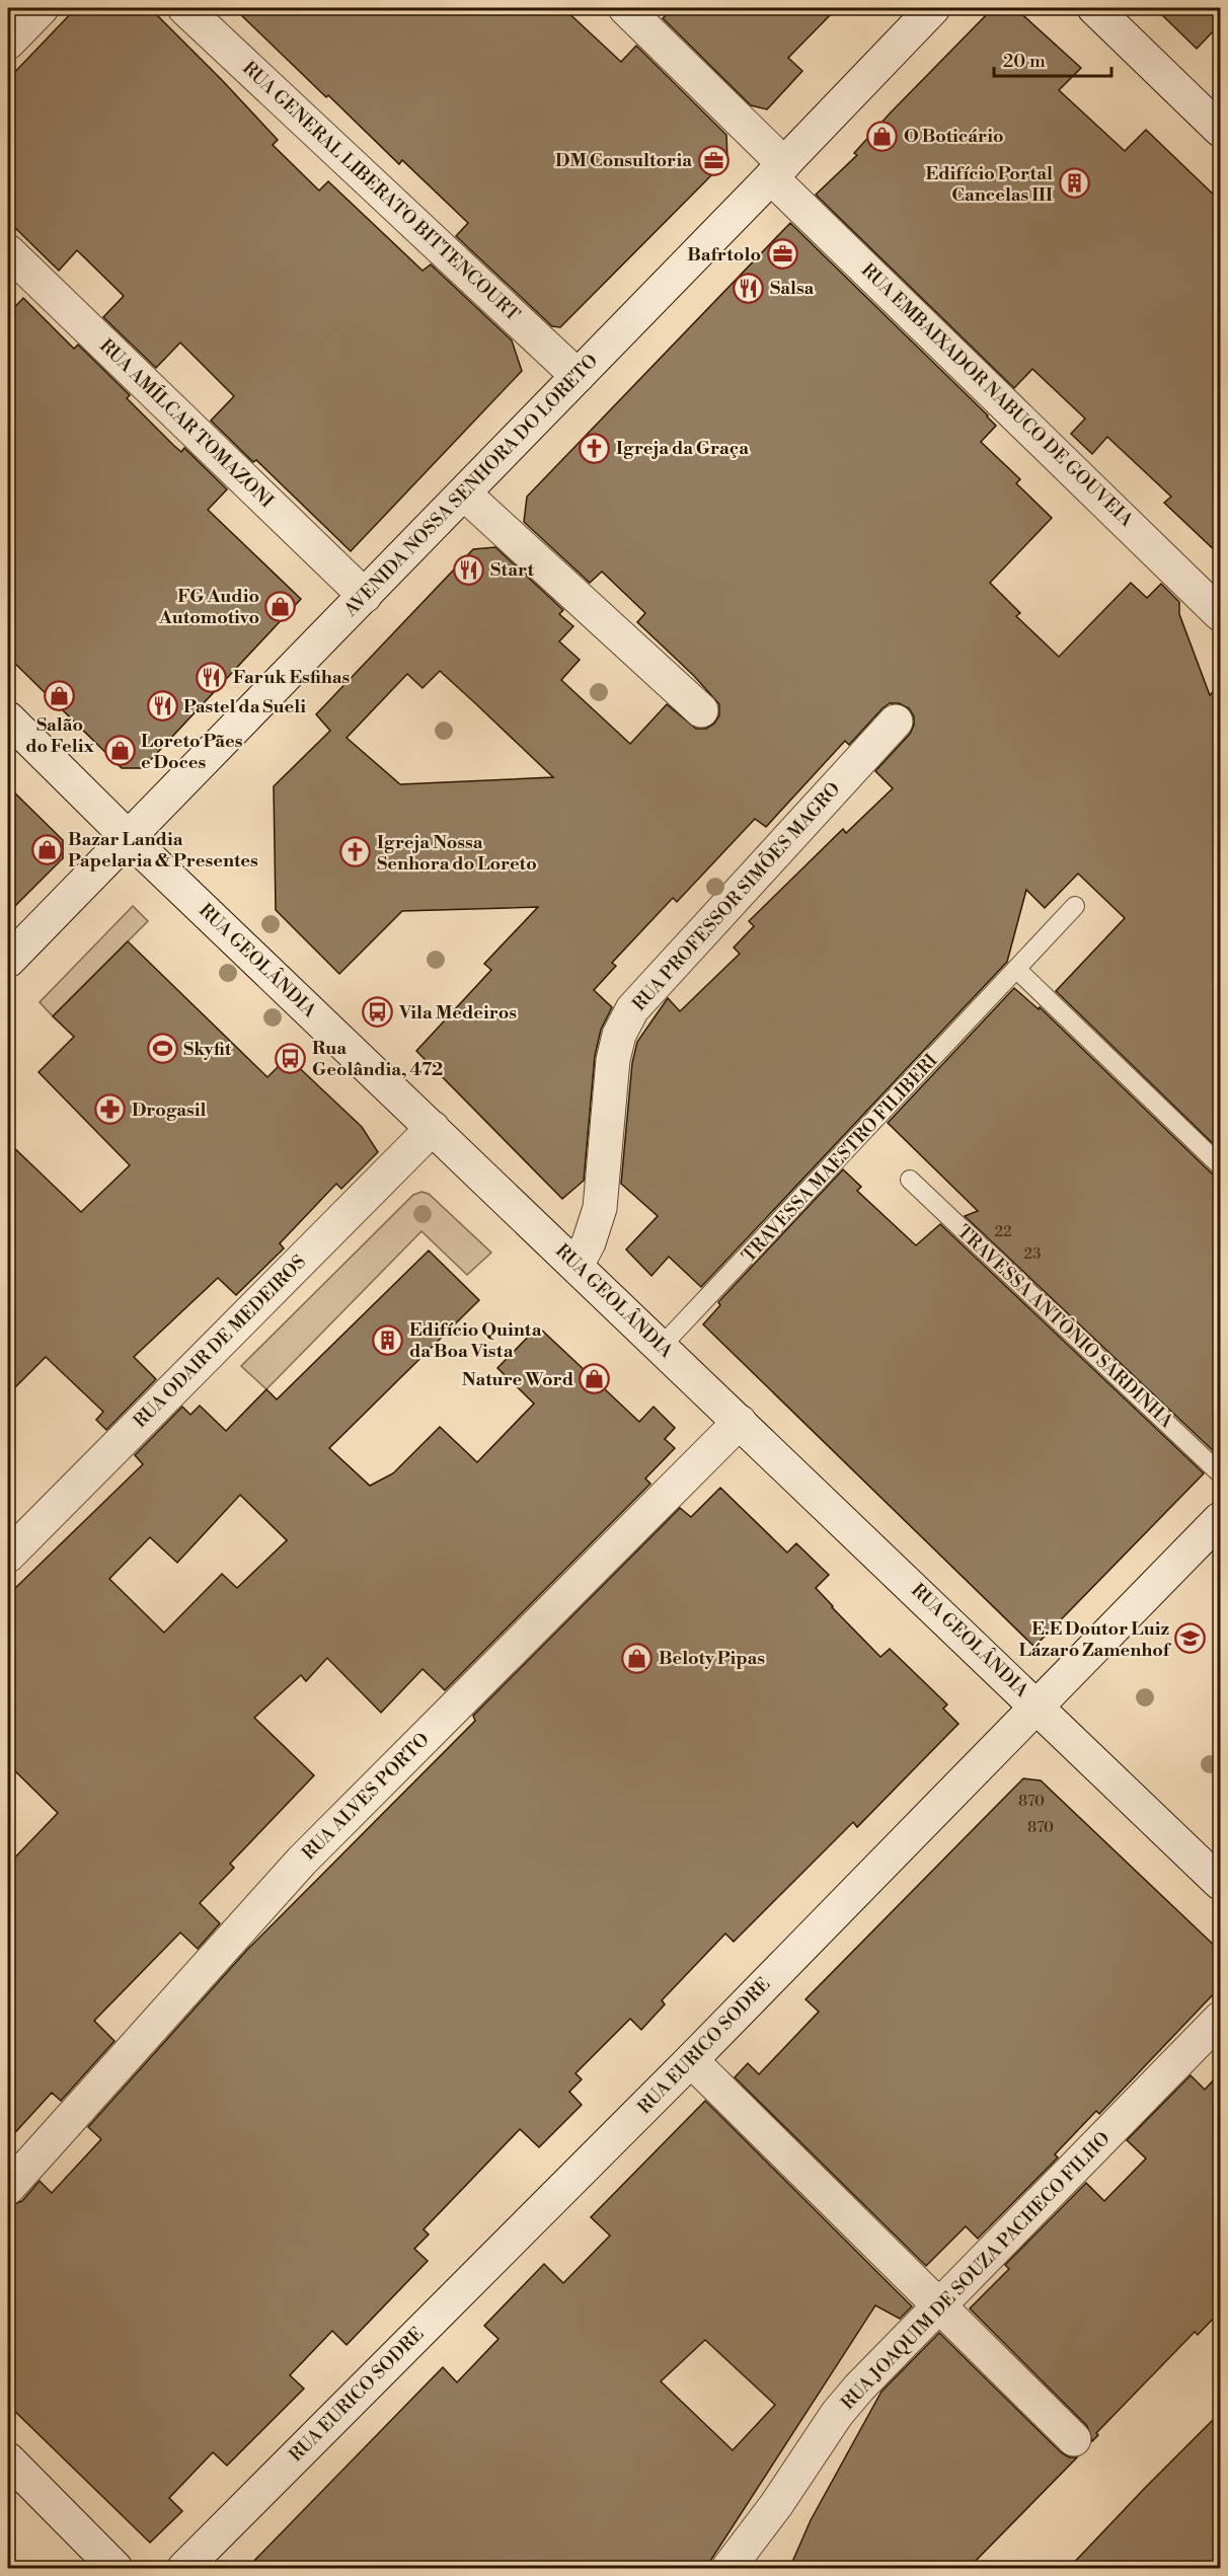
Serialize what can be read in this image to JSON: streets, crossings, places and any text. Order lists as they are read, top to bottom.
{
  "streets": {
    "street": [
      "RUA GENERAL LIBERATO BITTENCOURT",
      "RUA EMBAIXADOR NABUCO DE GOUVEIA",
      "RUA AMÍLCAR TOMAZONI",
      "AVENIDA NOSSA SENHORA DO LORETO",
      "RUA PROFESSOR SIMÕES MAGRO",
      "RUA GEOLÂNDIA",
      "RUA ODAIR DE MEDEIROS",
      "RUA ALVES PORTO",
      "RUA EURICO SODRE",
      "RUA JOAQUIM DE SOUZA PACHECO FILHO"
    ],
    "lane": ["TRAVESSA MAESTRO FILIBERI", "TRAVESSA ANTÔNIO SARDINHA"]
  },
  "crossings": [
    ["RUA GENERAL LIBERATO BITTENCOURT", "AVENIDA NOSSA SENHORA DO LORETO"],
    ["RUA EMBAIXADOR NABUCO DE GOUVEIA", "AVENIDA NOSSA SENHORA DO LORETO"],
    ["RUA AMÍLCAR TOMAZONI", "AVENIDA NOSSA SENHORA DO LORETO"],
    ["AVENIDA NOSSA SENHORA DO LORETO", "RUA GEOLÂNDIA"],
    ["RUA PROFESSOR SIMÕES MAGRO", "RUA GEOLÂNDIA"],
    ["RUA GEOLÂNDIA", "TRAVESSA MAESTRO FILIBERI"],
    ["RUA GEOLÂNDIA", "RUA ODAIR DE MEDEIROS"],
    ["RUA GEOLÂNDIA", "RUA ALVES PORTO"],
    ["RUA GEOLÂNDIA", "RUA EURICO SODRE"]
  ],
  "places": {
    "shop": [
      "O Boticário",
      "FG Audio Automotivo",
      "Salão do Felix",
      "Loreto Pães e Doces",
      "Bazar Landia Papelaria & Presentes",
      "Nature Word",
      "Beloty Pipas"
    ],
    "office": ["DM Consultoria", "Bafrtolo"],
    "building": ["Edifício Portal Cancelas III", "Edifício Quinta da Boa Vista"],
    "restaurant": [
      "Salsa",
      "Start",
      "Faruk Esfihas",
      "Pastel da Sueli"
    ],
    "church": ["Igreja da Graça", "Igreja Nossa Senhora do Loreto"],
    "bus stop": ["Vila Medeiros", "Rua Geolândia, 472"],
    "sports": ["Skyfit"],
    "pharmacy": ["Drogasil"],
    "school or university": ["E.E Doutor Luiz Lázaro Zamenhof"]
  },
  "house_numbers": [
    "22",
    "23",
    "870",
    "870"
  ],
  "scale_bar": "20 m"
}
